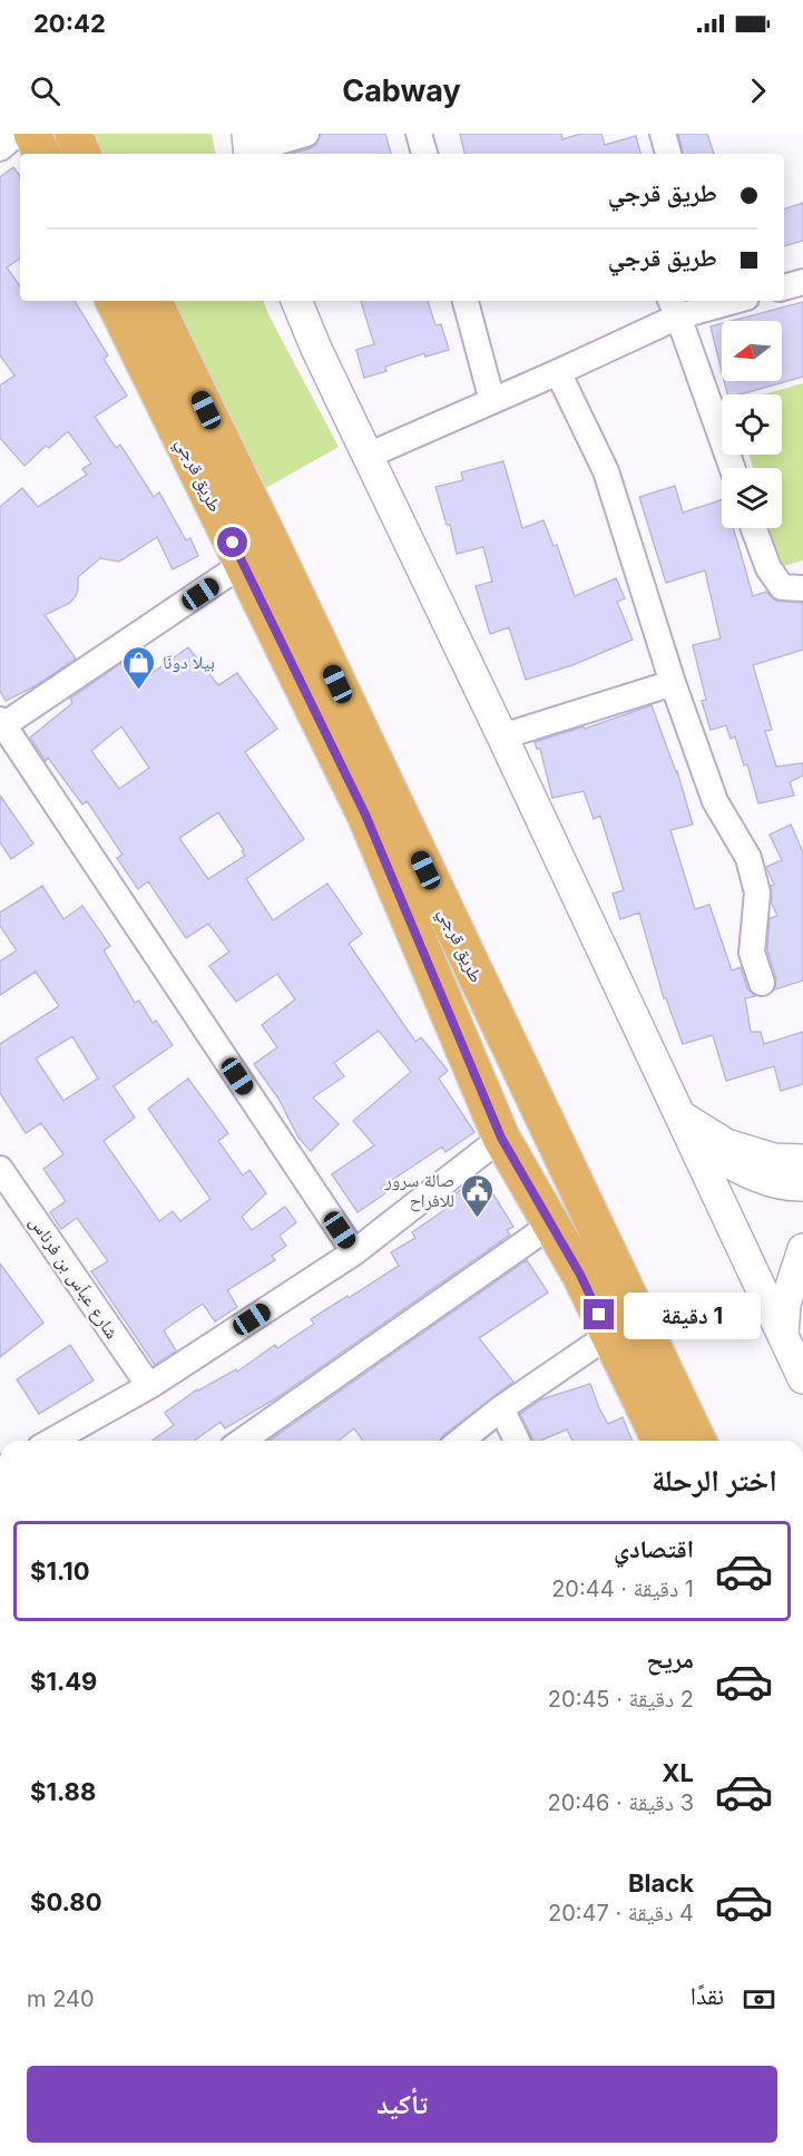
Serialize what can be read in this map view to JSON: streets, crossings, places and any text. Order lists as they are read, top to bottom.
{
  "streets": {
    "highway": ["طريق قرجي"],
    "street": ["شارع عباّس بن فرناس"]
  },
  "places": {
    "shop": ["بيلا دونّا"],
    "public building": ["صالة سرور للافراح"]
  },
  "north": "left",
  "page": {
    "status": "20:42",
    "header": "Cabway",
    "banner": ["طريق قرجي", "طريق قرجي"],
    "bubble": "1 دقيقة",
    "heading": "اختر الرحلة",
    "list": [
      {
        "name": "اقتصادي",
        "note": "1 دقيقة · 20:44",
        "value": "$1.10"
      },
      {
        "name": "مريح",
        "note": "2 دقيقة · 20:45",
        "value": "$1.49"
      },
      {
        "name": "XL",
        "note": "3 دقيقة · 20:46",
        "value": "$1.88"
      },
      {
        "name": "Black",
        "note": "4 دقيقة · 20:47",
        "value": "$0.80"
      }
    ],
    "pay": ["نقدًا", "240 m"],
    "buttons": "تأكيد"
  }
}
